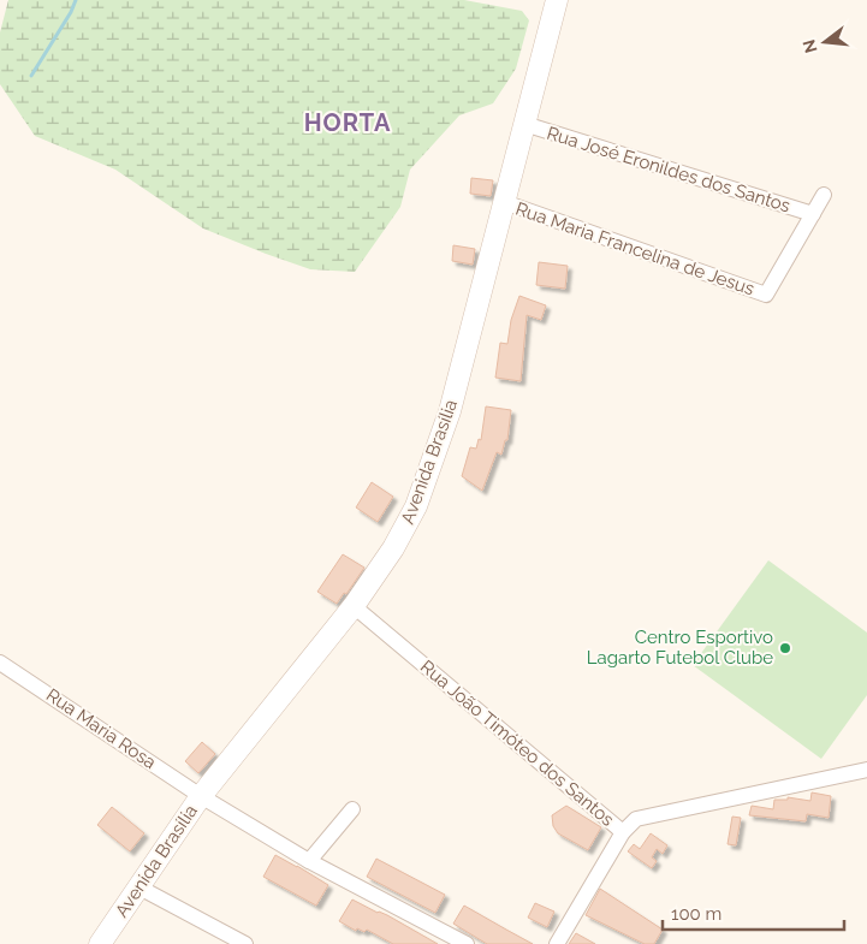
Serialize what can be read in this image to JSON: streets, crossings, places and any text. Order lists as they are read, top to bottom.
{
  "streets": {
    "main road": ["Avenida Brasília"],
    "street": [
      "Rua José Eronildes dos Santos",
      "Rua Maria Francelina de Jesus",
      "Rua Maria Rosa",
      "Rua João Timóteo dos Santos"
    ]
  },
  "crossings": [
    ["Rua José Eronildes dos Santos", "Rua Maria Francelina de Jesus"],
    ["Rua José Eronildes dos Santos", "Avenida Brasília"],
    ["Rua Maria Francelina de Jesus", "Avenida Brasília"],
    ["Avenida Brasília", "Rua Maria Rosa"],
    ["Avenida Brasília", "Rua João Timóteo dos Santos"]
  ],
  "districts": ["HORTA"],
  "places": ["Centro Esportivo Lagarto Futebol Clube"],
  "scale_bar": "100 m",
  "north": "left"
}
